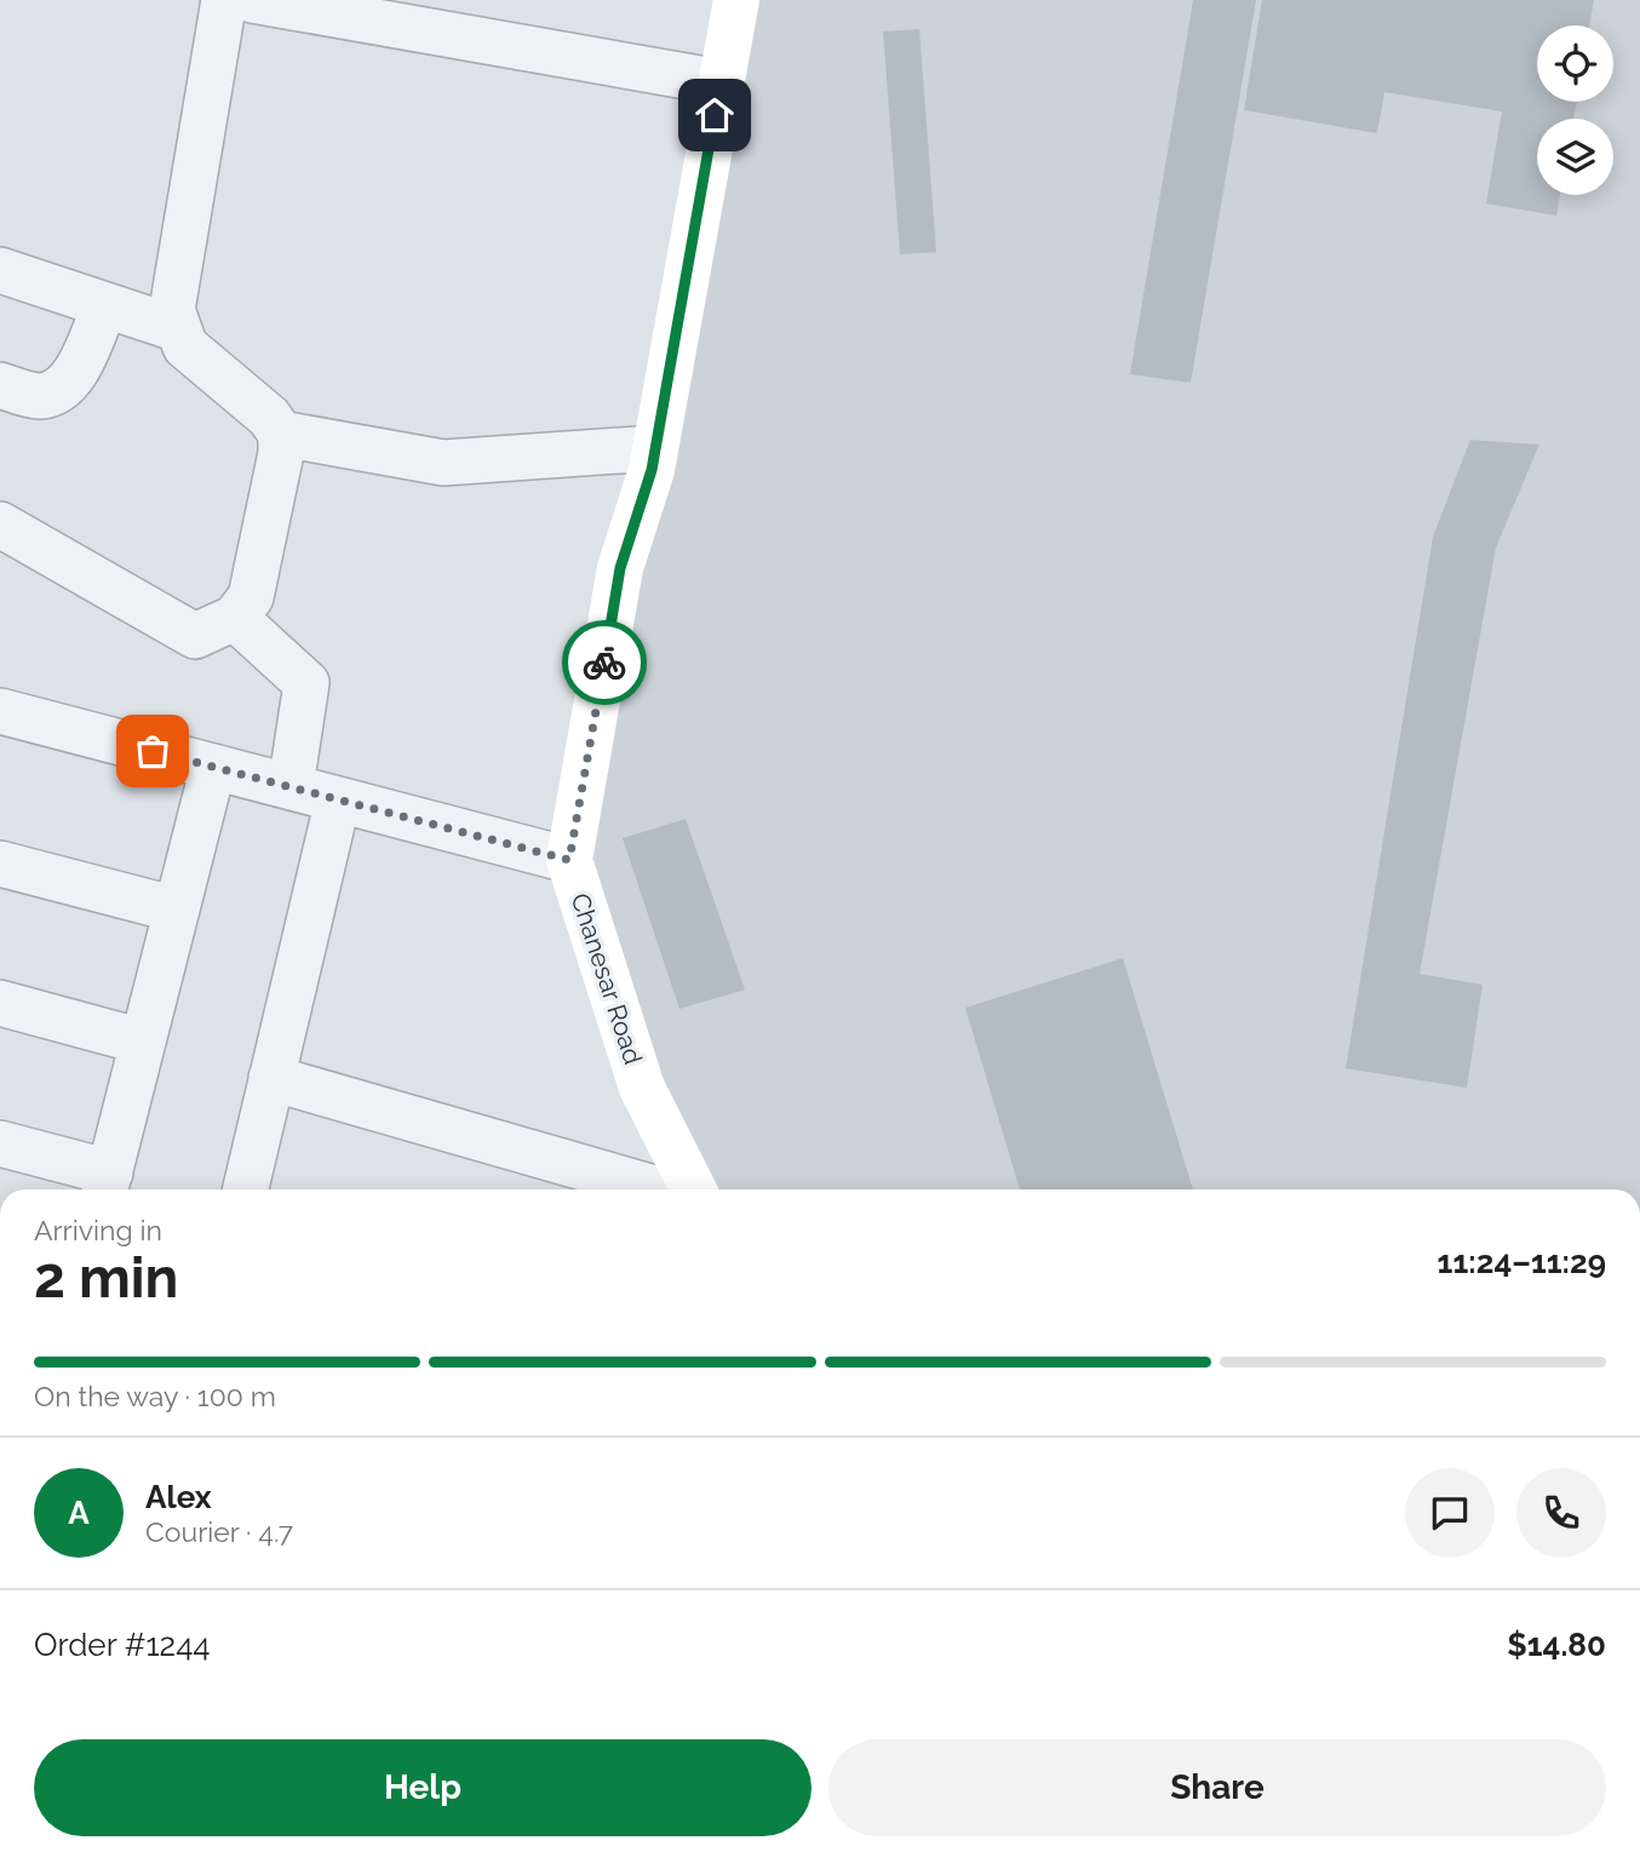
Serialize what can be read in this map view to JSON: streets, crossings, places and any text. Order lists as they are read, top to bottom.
{
  "streets": {
    "street": ["Chanesar Road"]
  },
  "page": {
    "heading": ["2 min", "Arriving in", "11:24–11:29"],
    "panel": [
      "Alex",
      "Courier · 4.7",
      "Order #1244",
      "$14.80"
    ],
    "bar": "On the way · 100 m",
    "round": "A",
    "buttons": ["Help", "Share"]
  }
}
